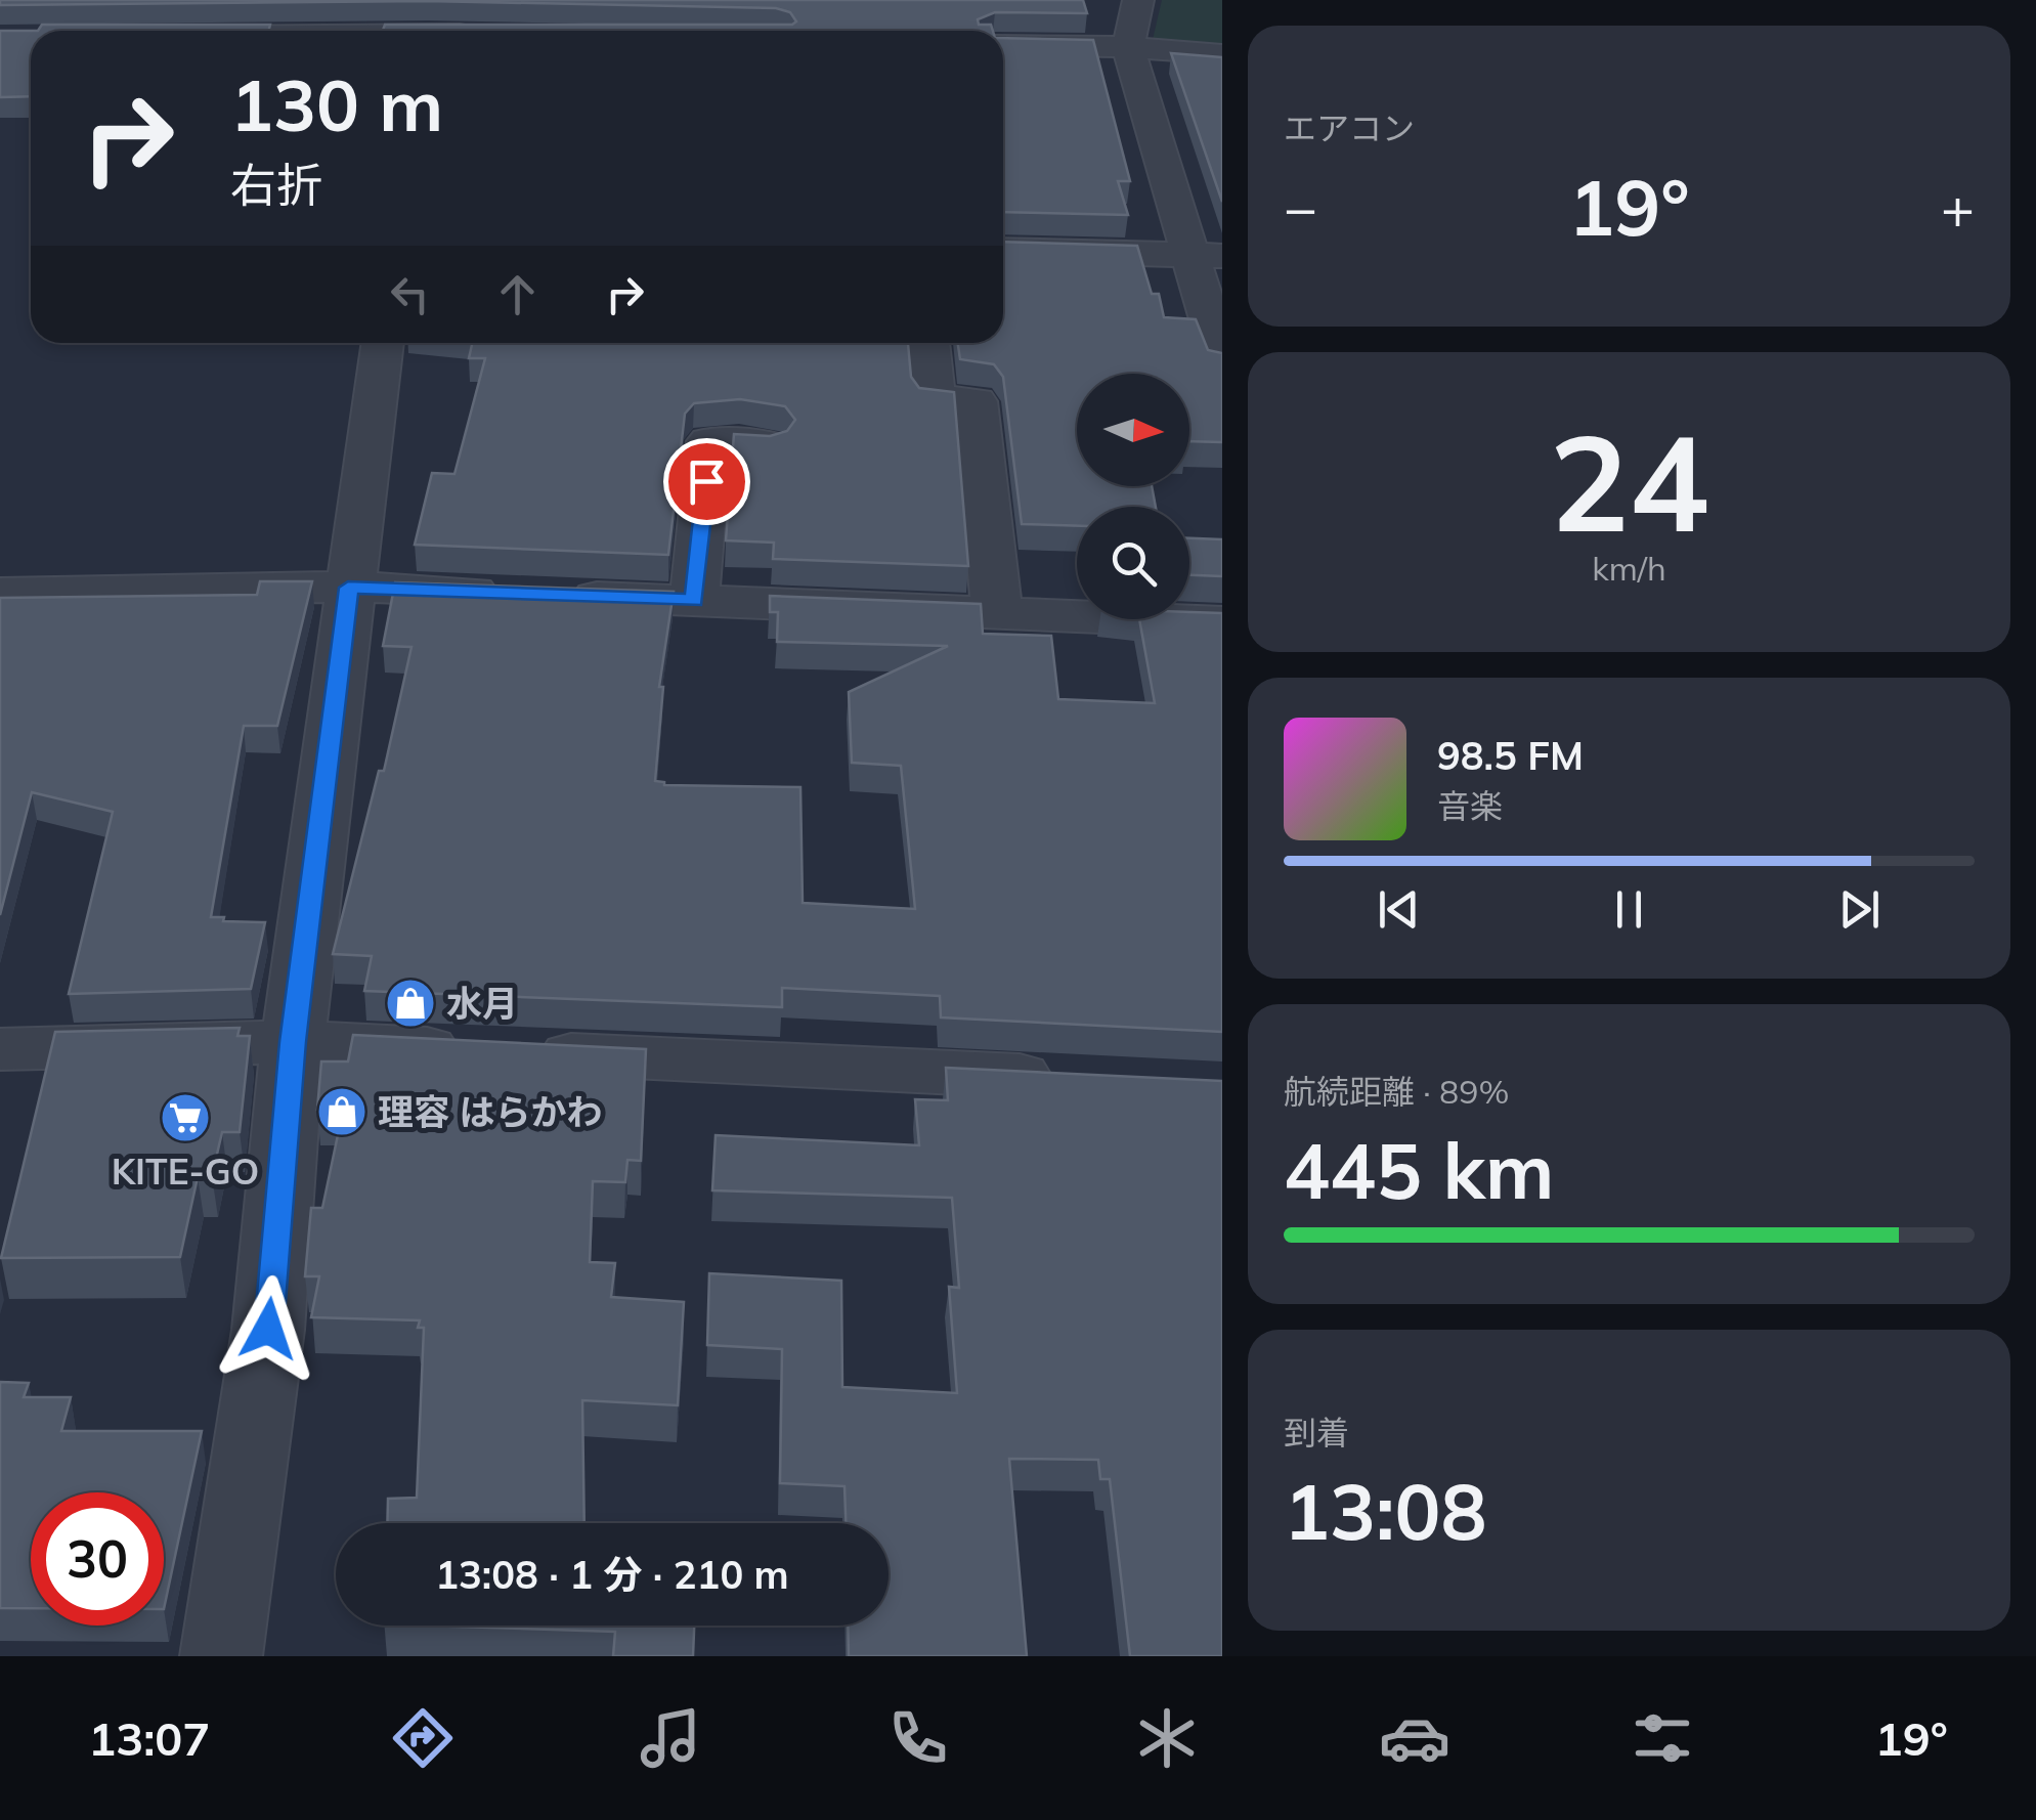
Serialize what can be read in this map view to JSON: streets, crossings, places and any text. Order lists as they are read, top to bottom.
{
  "places": {
    "shop": ["水月", "理容 はらかわ"],
    "supermarket": ["KITE-GO"]
  },
  "north": "right",
  "page": {
    "tile": [
      "エアコン",
      ["24", "km/h"],
      ["航続距離 · 89%", "445 km"],
      ["到着", "13:08"]
    ],
    "turn": ["130 m", "右折"],
    "heat": ["−", "19°", "+"],
    "song": ["98.5 FM", "音楽"],
    "limit": "30",
    "trip": "13:08 · 1 分 · 210 m",
    "tabs": ["13:07", "19°"]
  }
}
